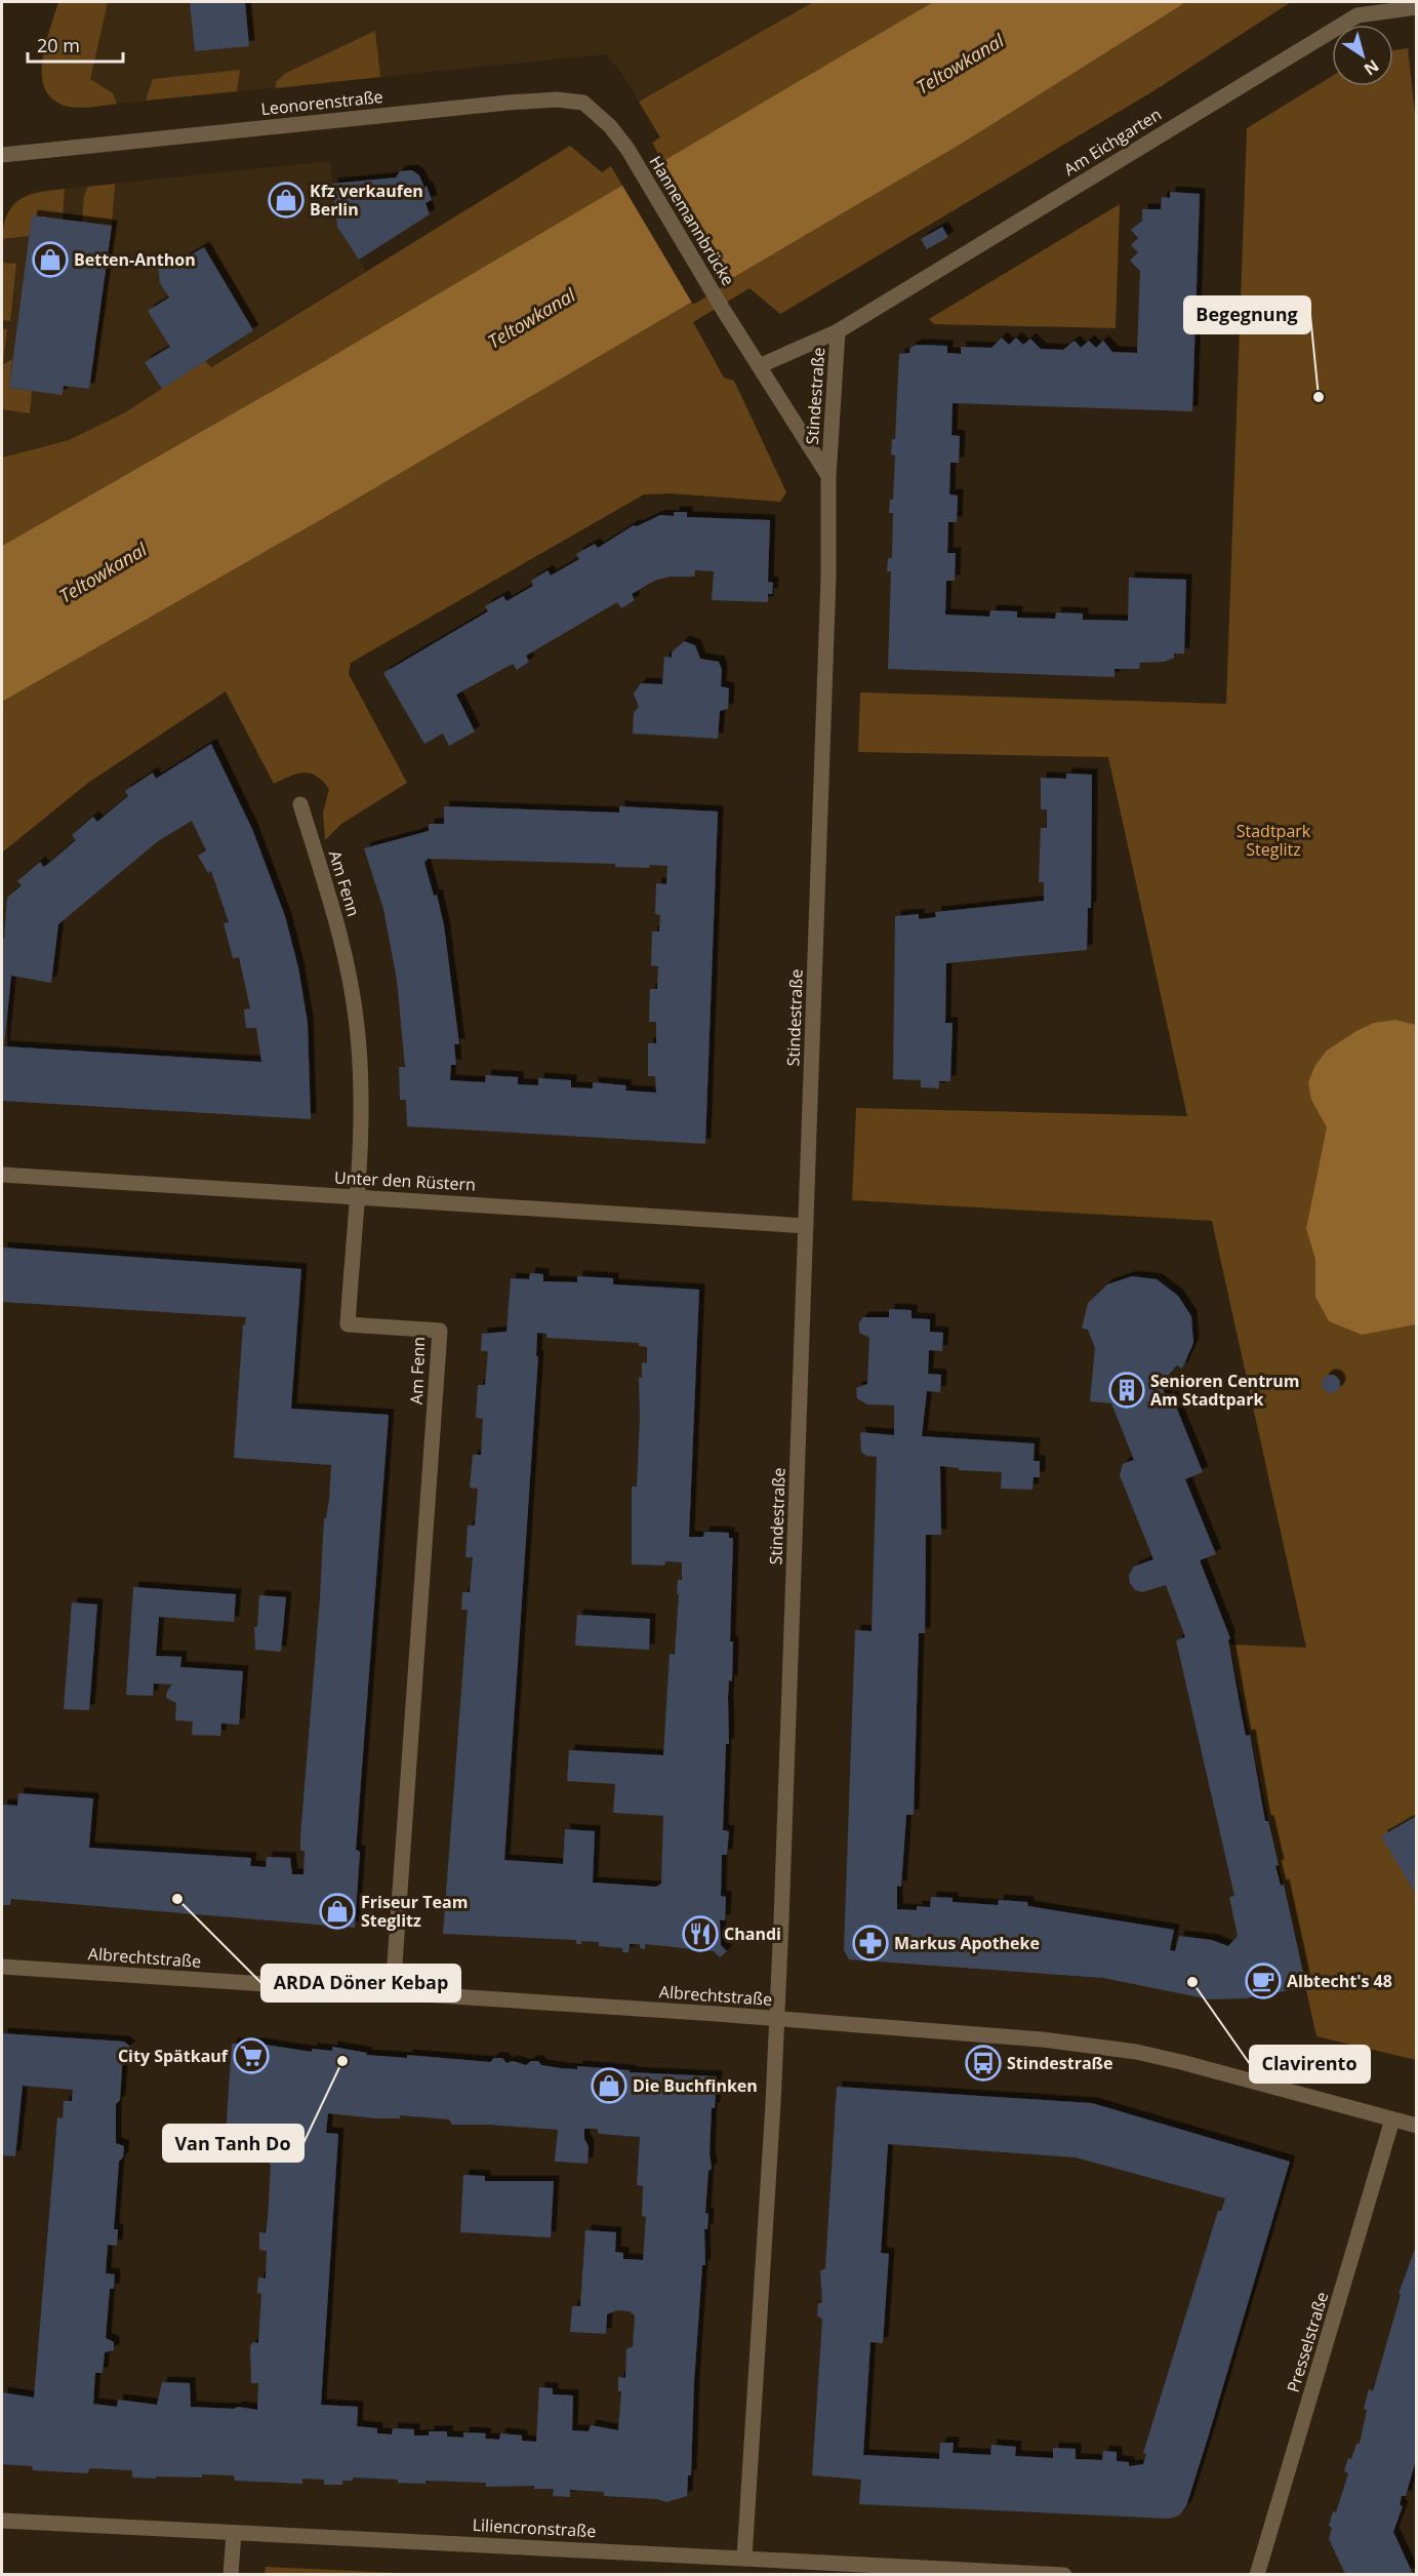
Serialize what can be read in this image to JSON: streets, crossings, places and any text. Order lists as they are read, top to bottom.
{
  "streets": {
    "street": [
      "Leonorenstraße",
      "Am Eichgarten",
      "Hannemannbrücke",
      "Stindestraße",
      "Am Fenn",
      "Unter den Rüstern",
      "Albrechtstraße",
      "Presselstraße",
      "Liliencronstraße"
    ]
  },
  "crossings": [
    ["Leonorenstraße", "Hannemannbrücke"],
    ["Am Eichgarten", "Stindestraße"],
    ["Hannemannbrücke", "Stindestraße"],
    ["Stindestraße", "Unter den Rüstern"],
    ["Stindestraße", "Albrechtstraße"],
    ["Stindestraße", "Liliencronstraße"],
    ["Am Fenn", "Unter den Rüstern"],
    ["Am Fenn", "Albrechtstraße"],
    ["Albrechtstraße", "Presselstraße"]
  ],
  "water": ["Teltowkanal"],
  "parks": ["Stadtpark Steglitz"],
  "places": {
    "shop": [
      "Kfz verkaufen Berlin",
      "Betten-Anthon",
      "Friseur Team Steglitz",
      "Die Buchfinken"
    ],
    "other": [
      "Begegnung",
      "ARDA Döner Kebap",
      "Clavirento",
      "Van Tanh Do"
    ],
    "building": ["Senioren Centrum Am Stadtpark"],
    "restaurant": ["Chandi"],
    "pharmacy": ["Markus Apotheke"],
    "cafe": ["Albtecht's 48"],
    "supermarket": ["City Spätkauf"],
    "bus stop": ["Stindestraße"]
  },
  "scale_bar": "20 m",
  "north": "bottom right"
}
